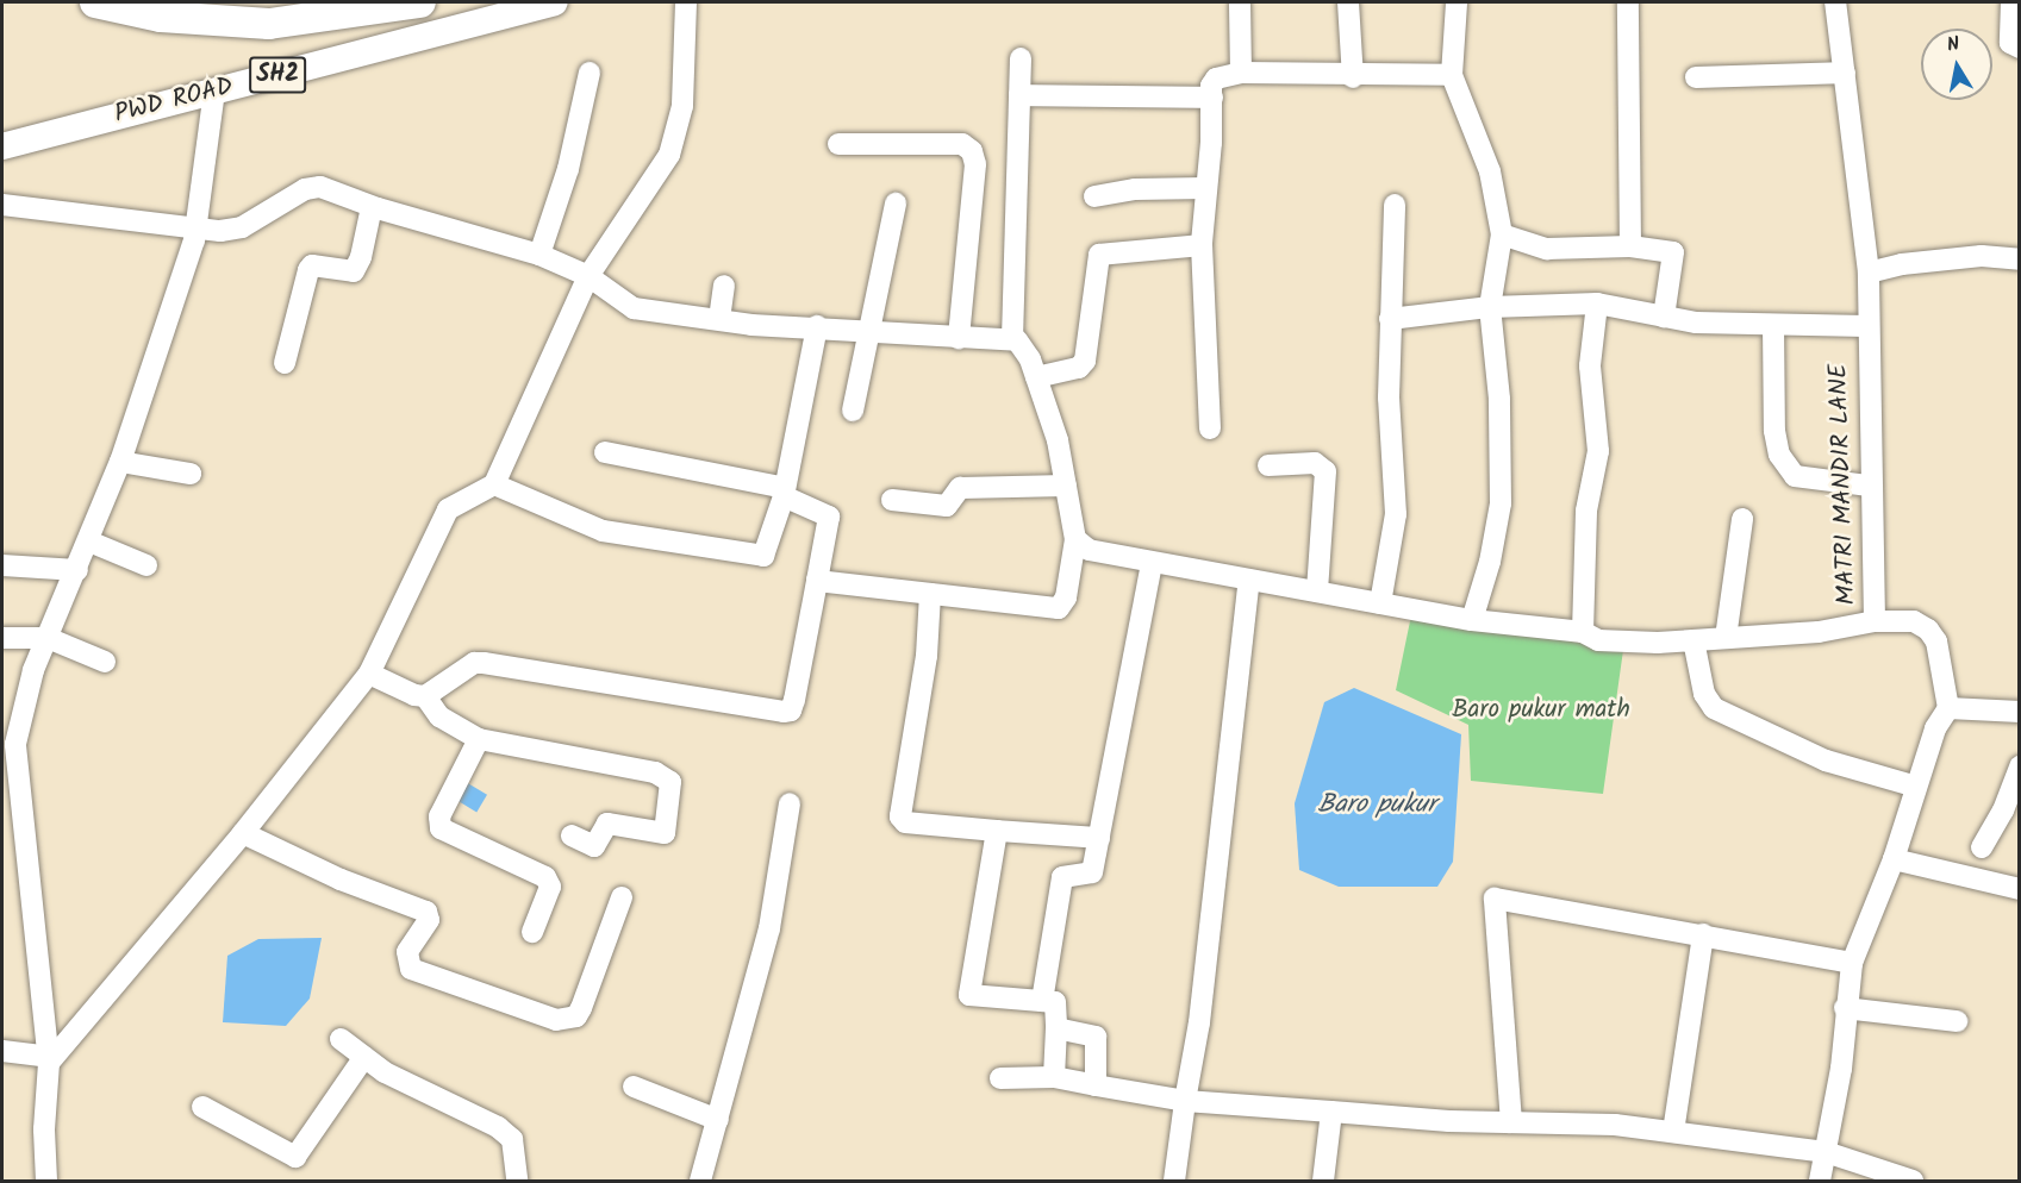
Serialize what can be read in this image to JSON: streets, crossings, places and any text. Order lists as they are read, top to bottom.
{
  "streets": {
    "main road": ["SH2", "PWD ROAD"],
    "street": ["MATRI MANDIR LANE"]
  },
  "water": ["Baro pukur"],
  "parks": ["Baro pukur math"],
  "north": "top"
}
